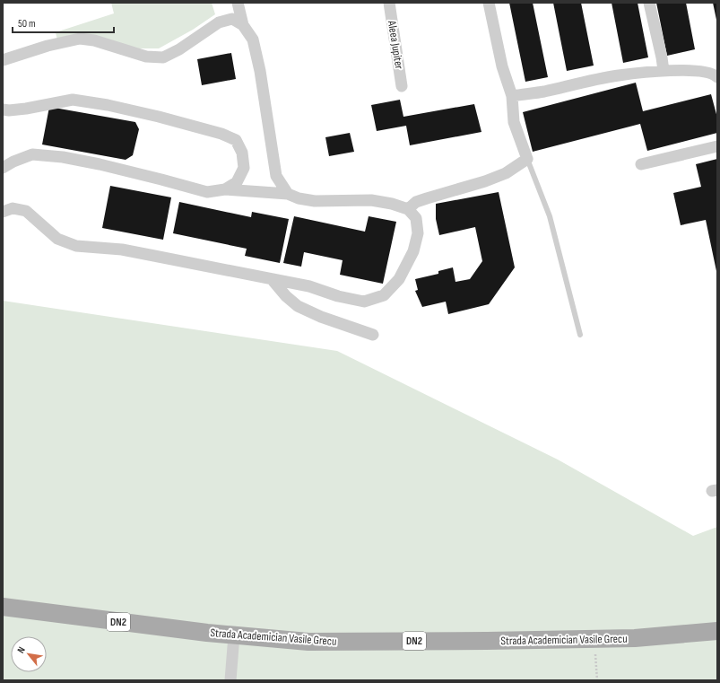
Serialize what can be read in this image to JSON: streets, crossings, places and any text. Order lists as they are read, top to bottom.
{
  "streets": {
    "main road": ["DN2", "Strada Academician Vasile Grecu"],
    "street": ["Aleea Jupiter"]
  },
  "scale_bar": "50 m",
  "north": "top left"
}
